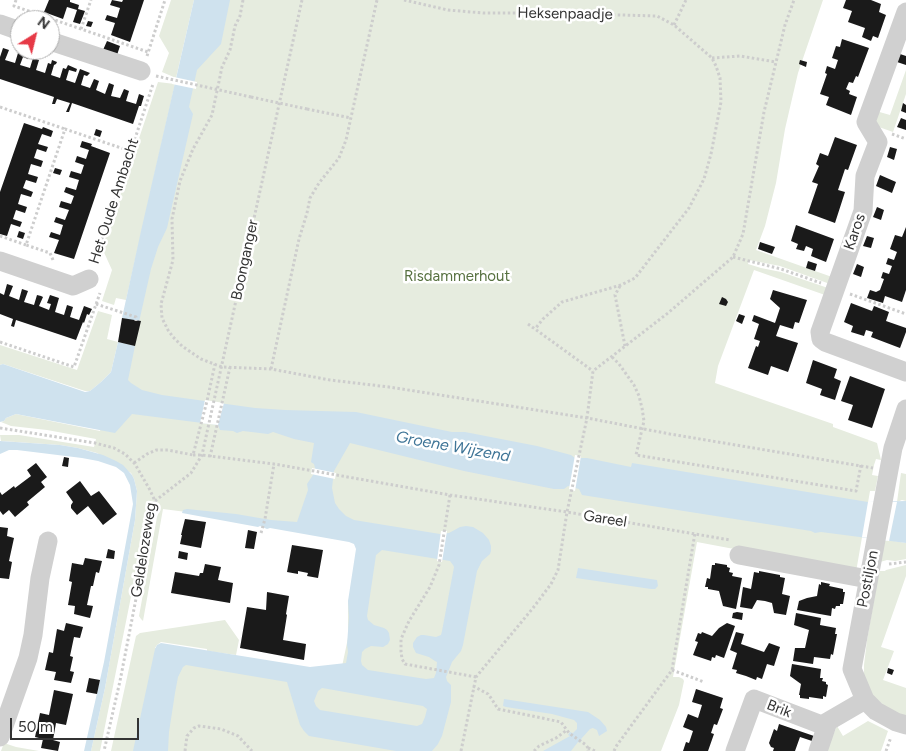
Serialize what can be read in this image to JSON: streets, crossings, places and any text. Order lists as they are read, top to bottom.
{
  "streets": {
    "street": [
      "Het Oude Ambacht",
      "Karos",
      "Postiljon",
      "Brik"
    ],
    "path": [
      "Heksenpaadje",
      "Boonganger",
      "Gareel",
      "Geldelozeweg"
    ]
  },
  "crossings": [
    ["Boonganger", "Gareel"],
    ["Boonganger", "Geldelozeweg"],
    ["Gareel", "Geldelozeweg"]
  ],
  "water": ["Groene Wijzend"],
  "parks": ["Risdammerhout"],
  "scale_bar": "50 m",
  "north": "top right"
}
